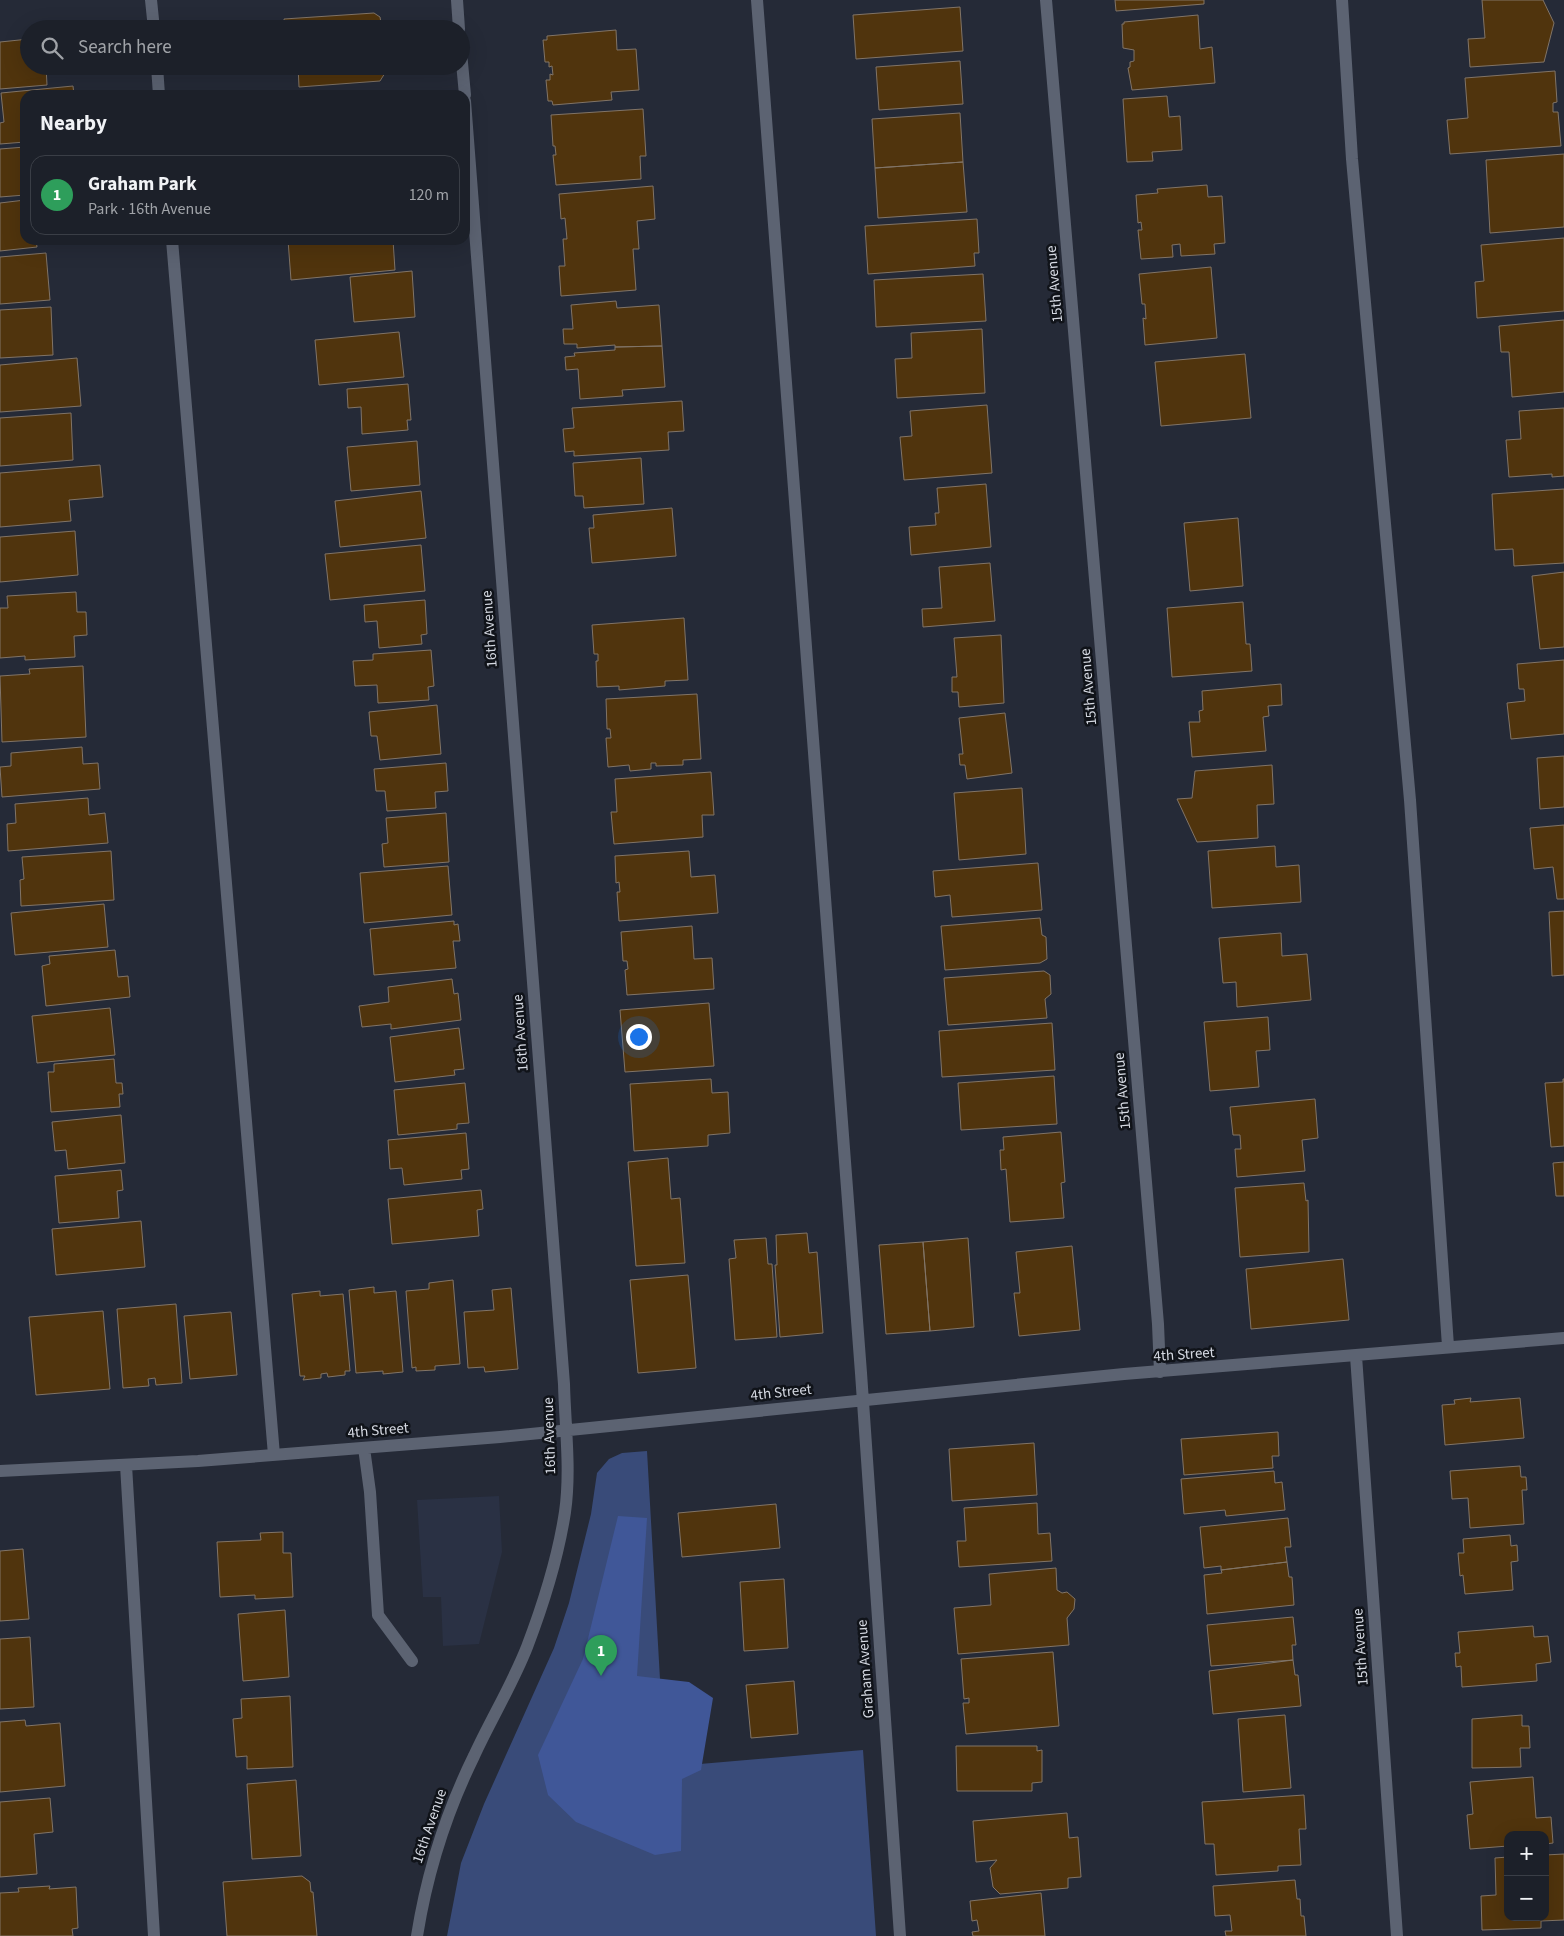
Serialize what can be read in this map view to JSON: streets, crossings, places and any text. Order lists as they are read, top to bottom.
{
  "streets": {
    "street": [
      "15th Avenue",
      "16th Avenue",
      "4th Street",
      "Graham Avenue"
    ]
  },
  "crossings": [
    ["15th Avenue", "4th Street"],
    ["16th Avenue", "4th Street"],
    ["4th Street", "Graham Avenue"]
  ],
  "page": {
    "search": "Search here",
    "heading": "Nearby",
    "list": [
      {
        "mark": "1",
        "name": "Graham Park",
        "note": "Park · 16th Avenue",
        "value": "120 m"
      }
    ],
    "pins": "1",
    "map_buttons": ["+", "−"]
  }
}
